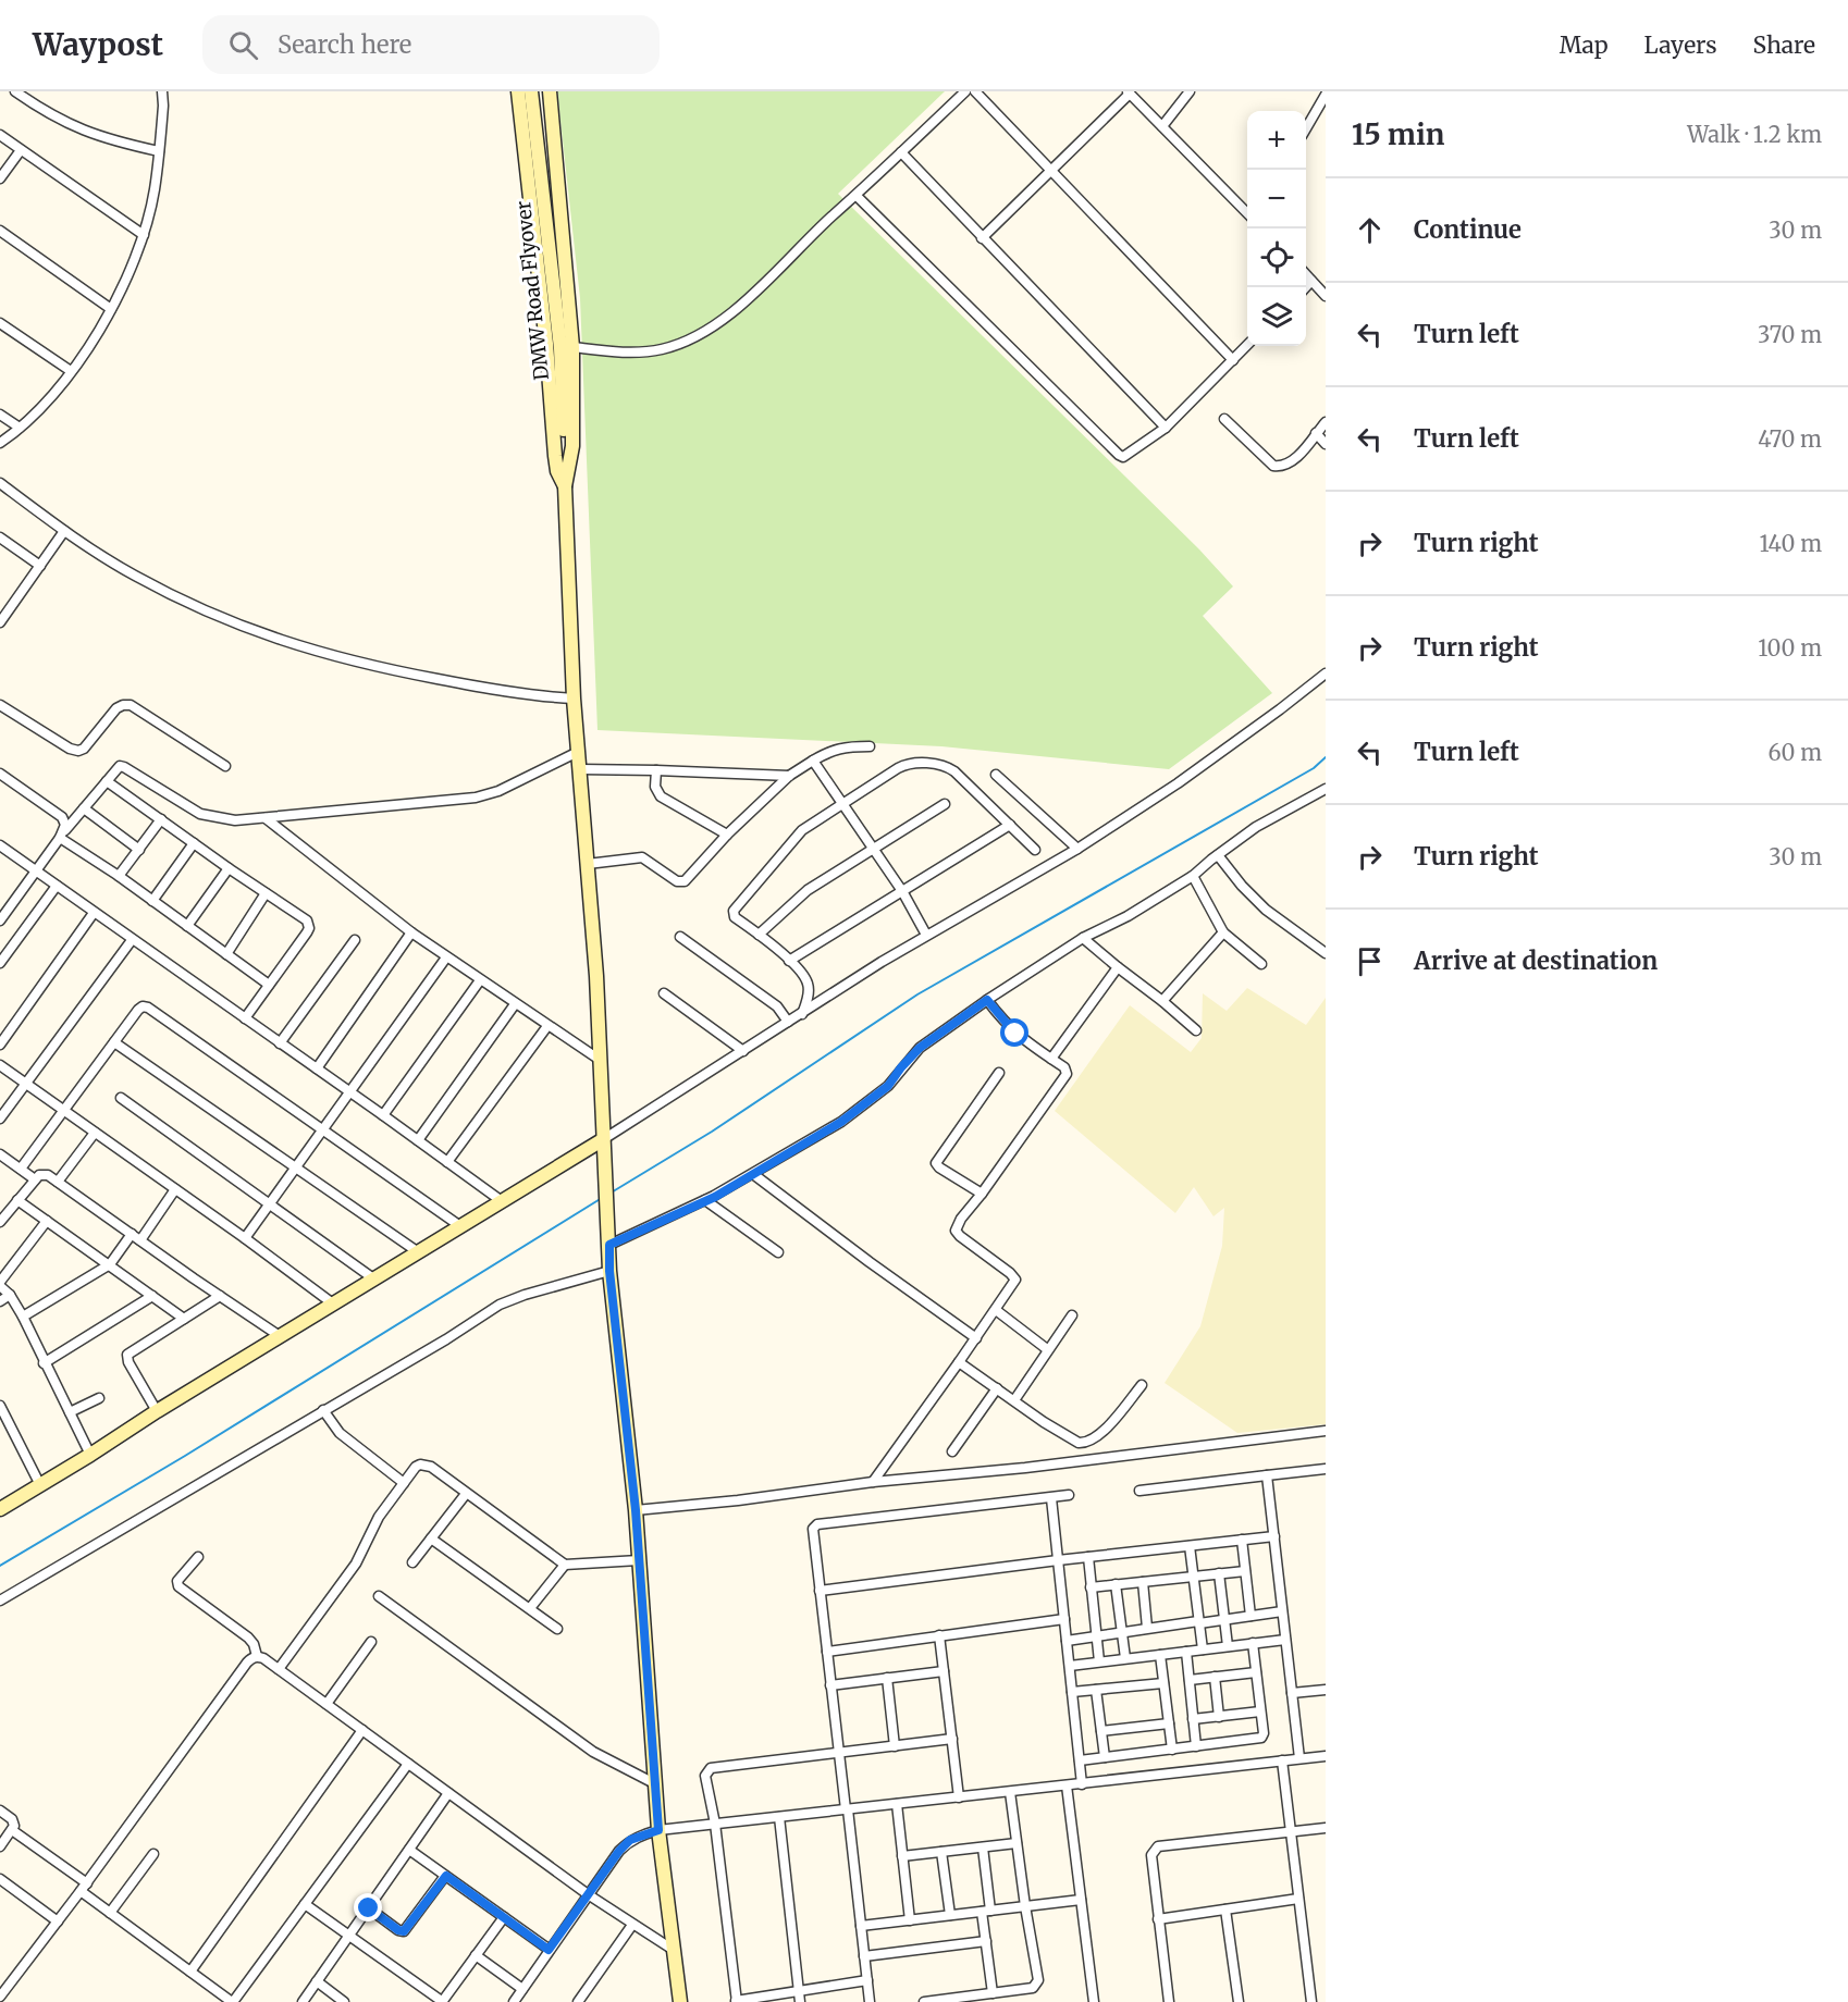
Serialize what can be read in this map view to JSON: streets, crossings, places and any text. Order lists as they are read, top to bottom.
{
  "streets": {
    "main road": ["DMW Road Flyover"]
  },
  "page": {
    "header": "Waypost",
    "search": "Search here",
    "nav": ["Map", "Layers", "Share"],
    "heading": ["15 min", "Walk · 1.2 km"],
    "map_buttons": ["+", "−"],
    "list": [
      ["Continue", "30 m"],
      ["Turn left", "370 m"],
      ["Turn left", "470 m"],
      ["Turn right", "140 m"],
      ["Turn right", "100 m"],
      ["Turn left", "60 m"],
      ["Turn right", "30 m"],
      "Arrive at destination"
    ]
  }
}
